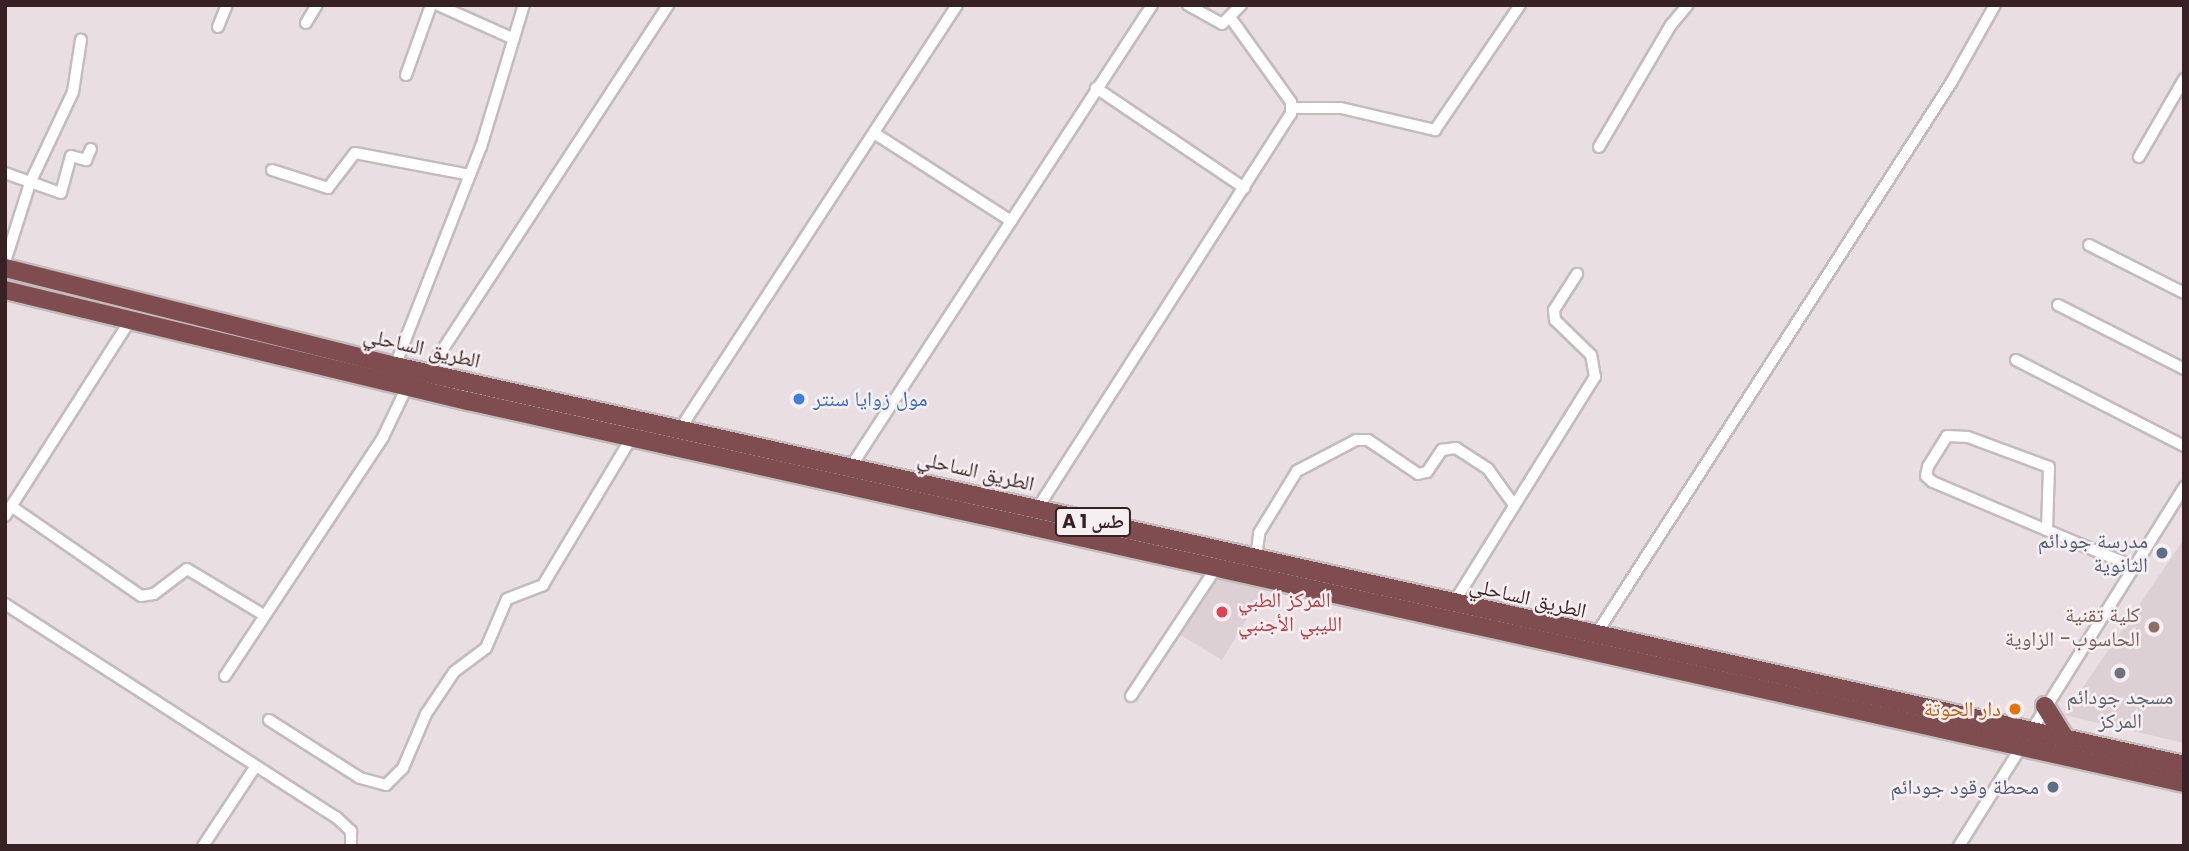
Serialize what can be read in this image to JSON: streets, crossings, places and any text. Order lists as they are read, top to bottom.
{
  "streets": {
    "highway": ["الطريق الساحلي", "A 1 طس"]
  },
  "places": [
    "مول زوايا سنتر",
    "مدرسة جودائم الثانوية",
    "المركز الطبي الليبي الأجنبي",
    "كلية تقنية الحاسوب- الزاوية",
    "مسجد جودائم المركز",
    "دار الحوتة",
    "محطة وقود جودائم"
  ]
}
